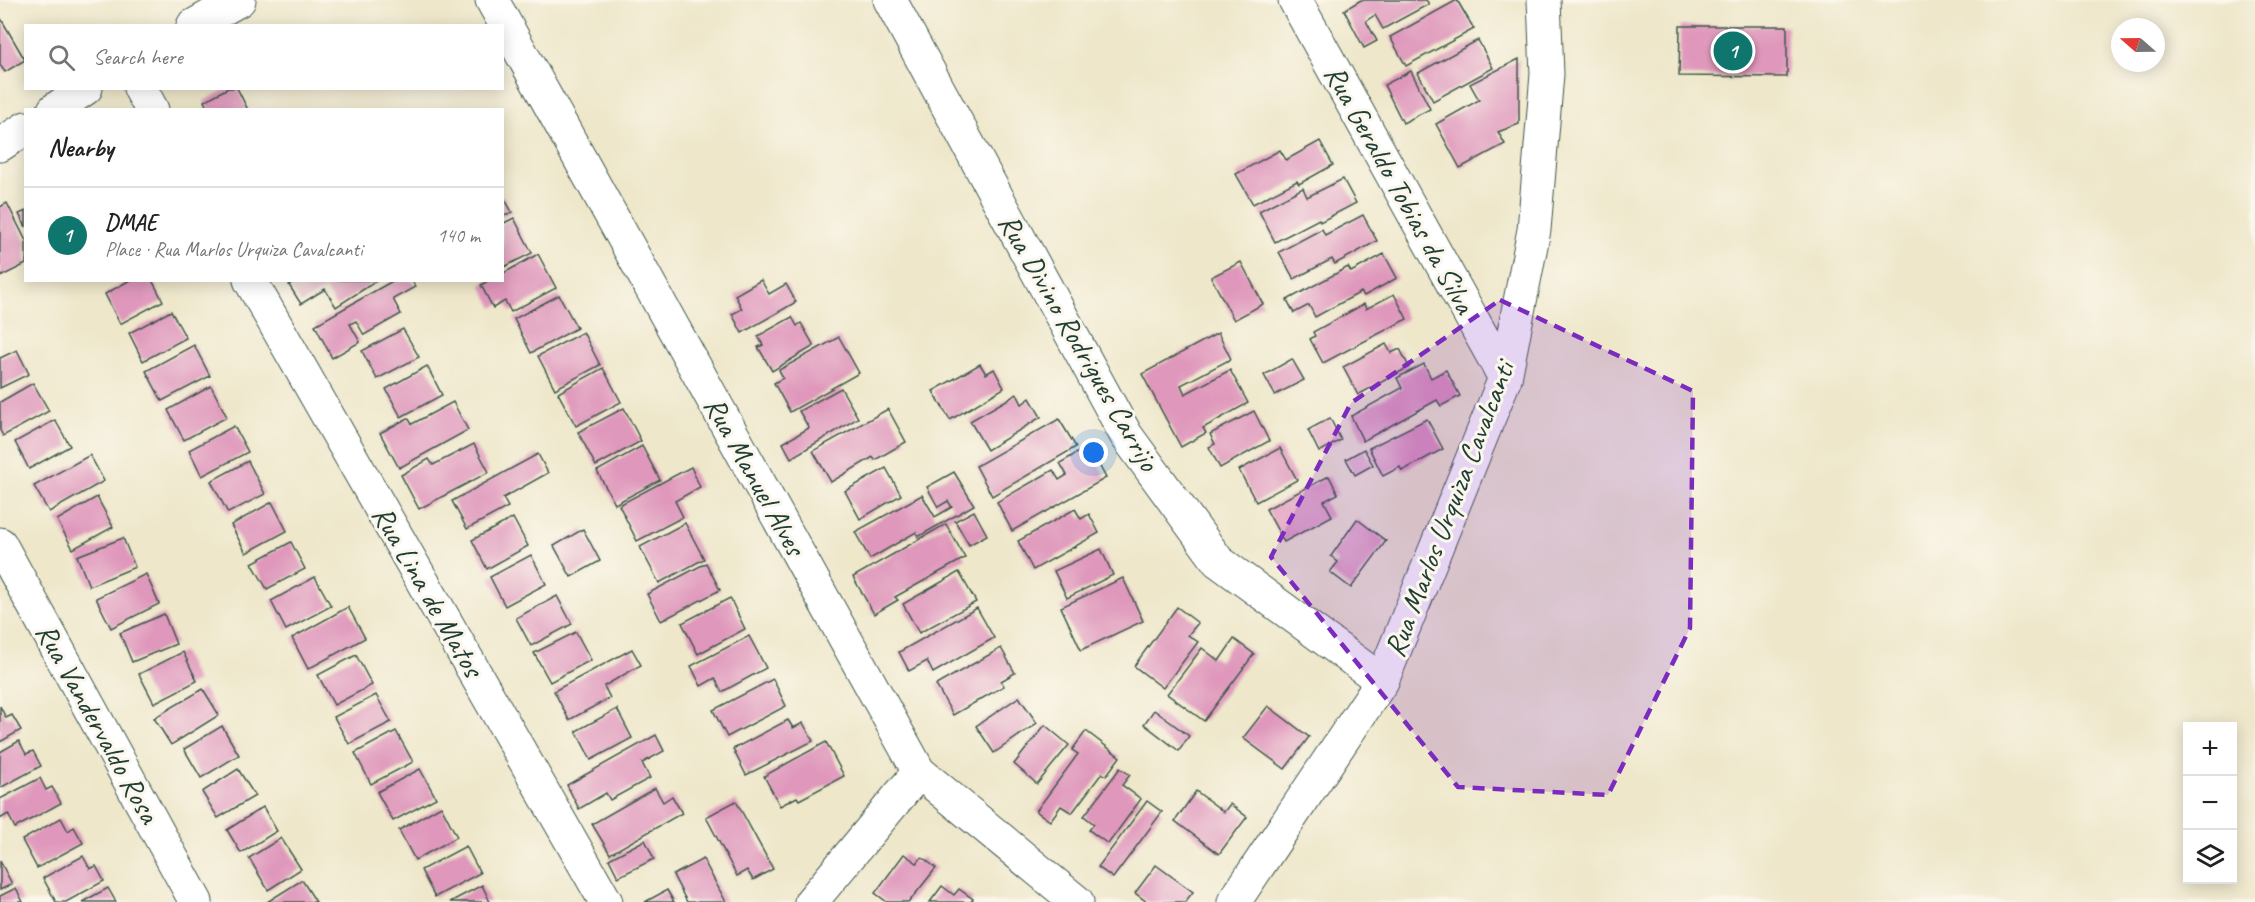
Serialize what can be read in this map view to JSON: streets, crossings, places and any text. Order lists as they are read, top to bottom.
{
  "streets": {
    "street": [
      "Rua Geraldo Tobias da Silva",
      "Rua Divino Rodrigues Carrijo",
      "Rua Manuel Alves",
      "Rua Marlos Urquiza Cavalcanti",
      "Rua Lina de Matos",
      "Rua Vandervaldo Rosa"
    ]
  },
  "crossings": [
    ["Rua Geraldo Tobias da Silva", "Rua Marlos Urquiza Cavalcanti"],
    ["Rua Divino Rodrigues Carrijo", "Rua Marlos Urquiza Cavalcanti"]
  ],
  "north": "left",
  "page": {
    "search": "Search here",
    "pins": "1",
    "heading": "Nearby",
    "list": [
      {
        "mark": "1",
        "name": "DMAE",
        "note": "Place · Rua Marlos Urquiza Cavalcanti",
        "value": "140 m"
      }
    ],
    "map_buttons": ["+", "−"]
  }
}
